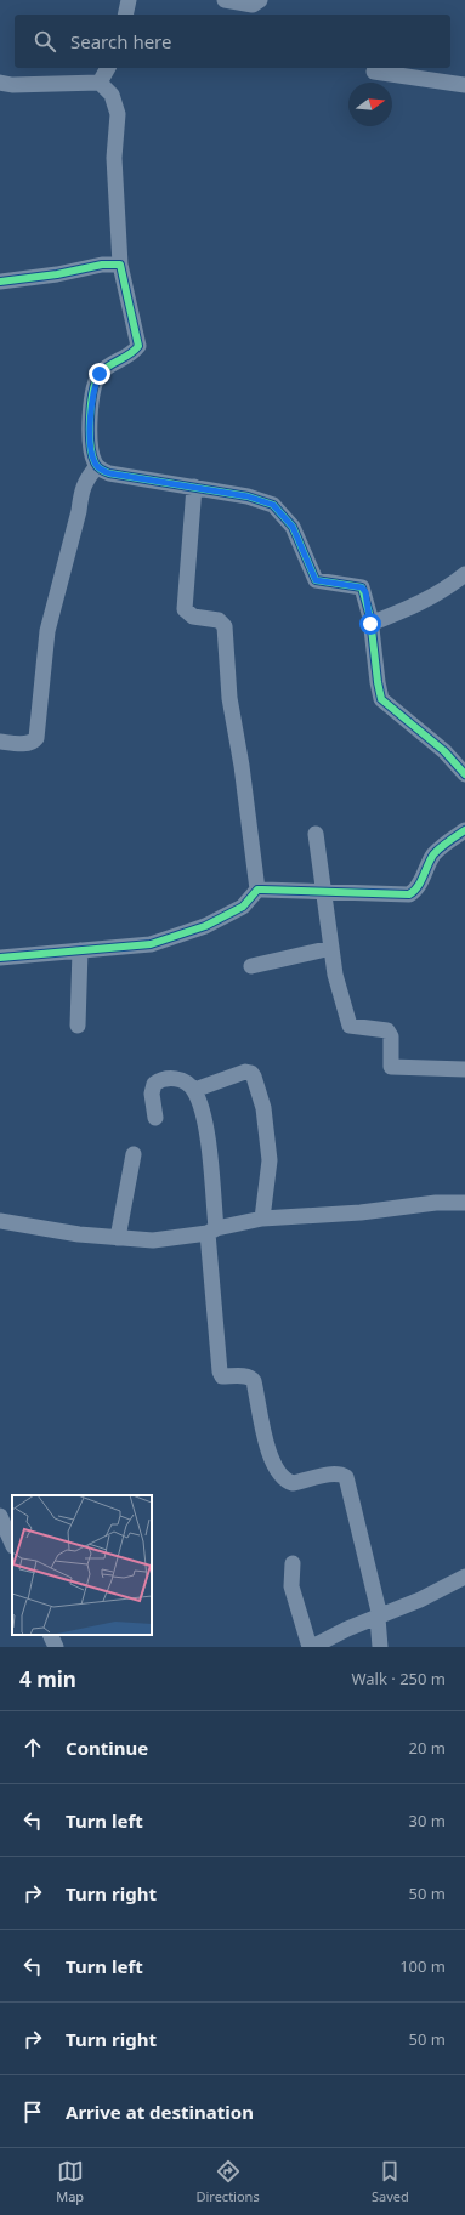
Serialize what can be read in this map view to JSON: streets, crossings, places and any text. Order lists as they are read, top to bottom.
{
  "north": "right",
  "page": {
    "search": "Search here",
    "heading": ["4 min", "Walk · 250 m"],
    "list": [
      ["Continue", "20 m"],
      ["Turn left", "30 m"],
      ["Turn right", "50 m"],
      ["Turn left", "100 m"],
      ["Turn right", "50 m"],
      "Arrive at destination"
    ],
    "nav": ["Map", "Directions", "Saved"]
  }
}
